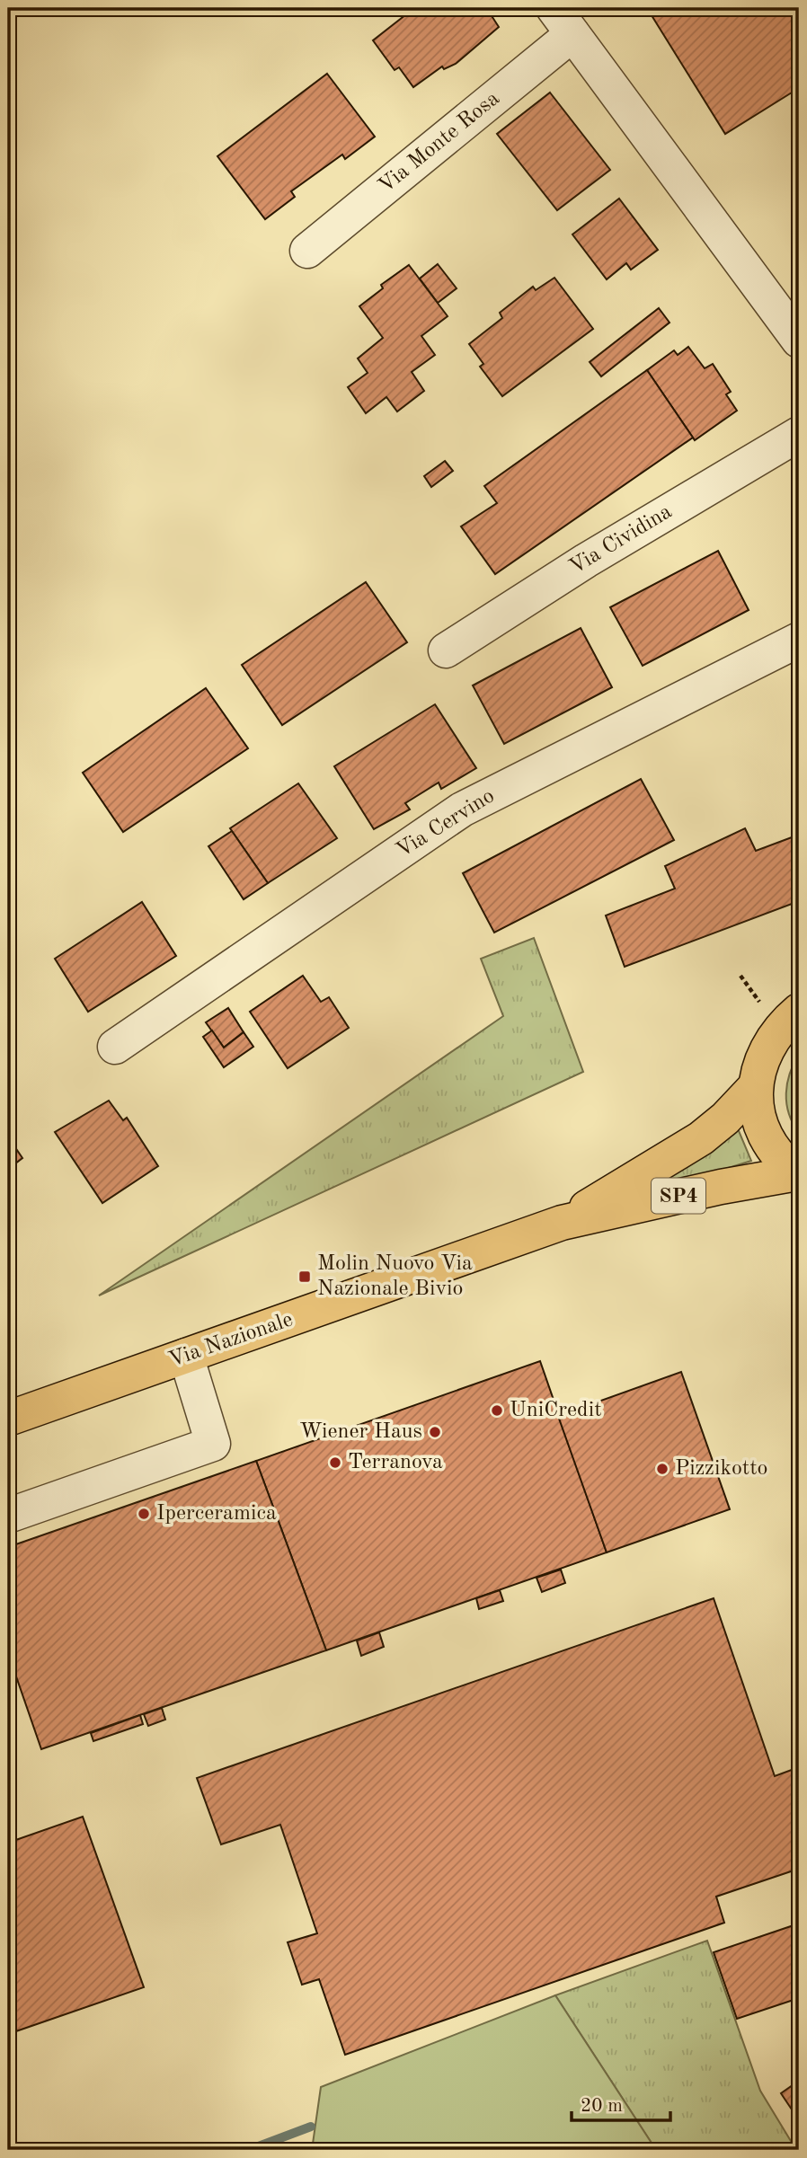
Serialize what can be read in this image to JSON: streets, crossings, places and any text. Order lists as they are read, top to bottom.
{
  "streets": {
    "main road": ["SP4", "Via Nazionale"],
    "street": ["Via Monte Rosa", "Via Cividina", "Via Cervino"]
  },
  "places": {
    "transit": ["Molin Nuovo Via Nazionale Bivio"],
    "other": [
      "UniCredit",
      "Wiener Haus",
      "Terranova",
      "Pizzikotto",
      "Iperceramica"
    ]
  },
  "scale_bar": "20 m"
}
